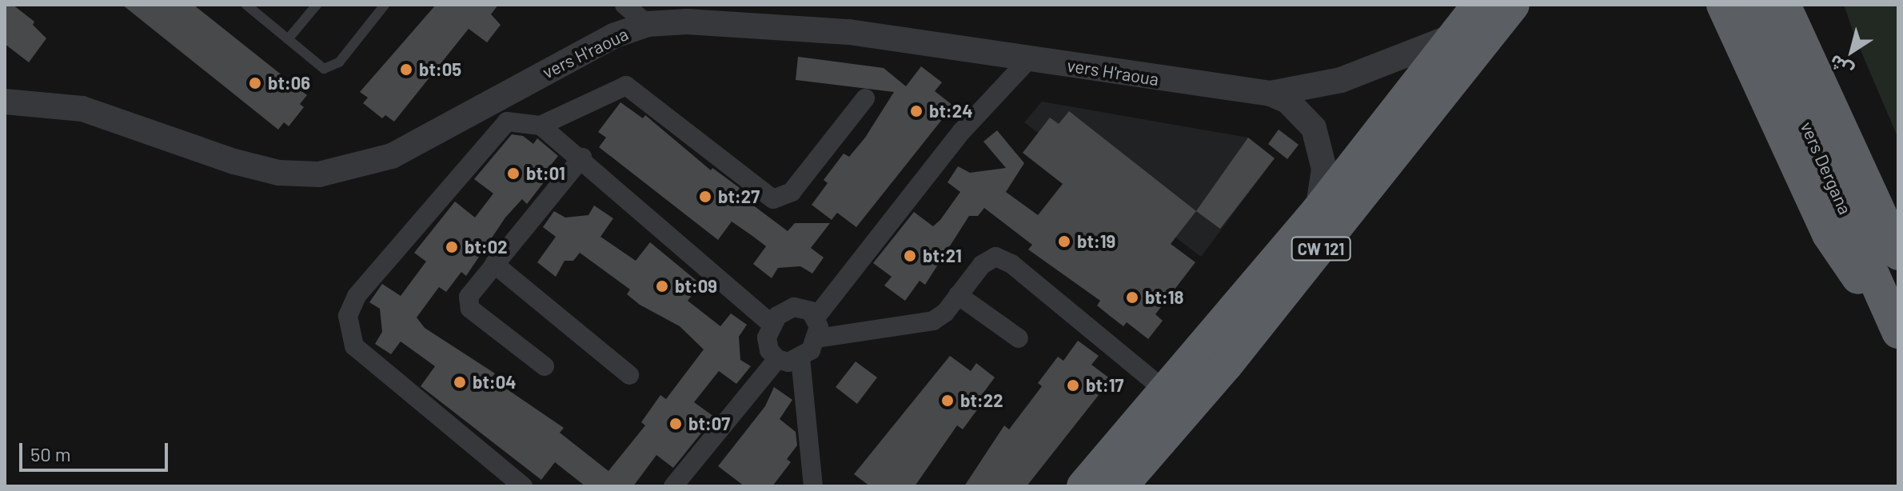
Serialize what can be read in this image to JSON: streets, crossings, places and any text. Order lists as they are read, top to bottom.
{
  "streets": {
    "highway": ["vers Dergana", "CW 121"],
    "street": ["vers H'raoua"]
  },
  "places": [
    "bt:05",
    "bt:06",
    "bt:24",
    "bt:01",
    "bt:27",
    "bt:19",
    "bt:02",
    "bt:21",
    "bt:09",
    "bt:18",
    "bt:04",
    "bt:17",
    "bt:22",
    "bt:07"
  ],
  "scale_bar": "50 m",
  "north": "bottom left"
}
